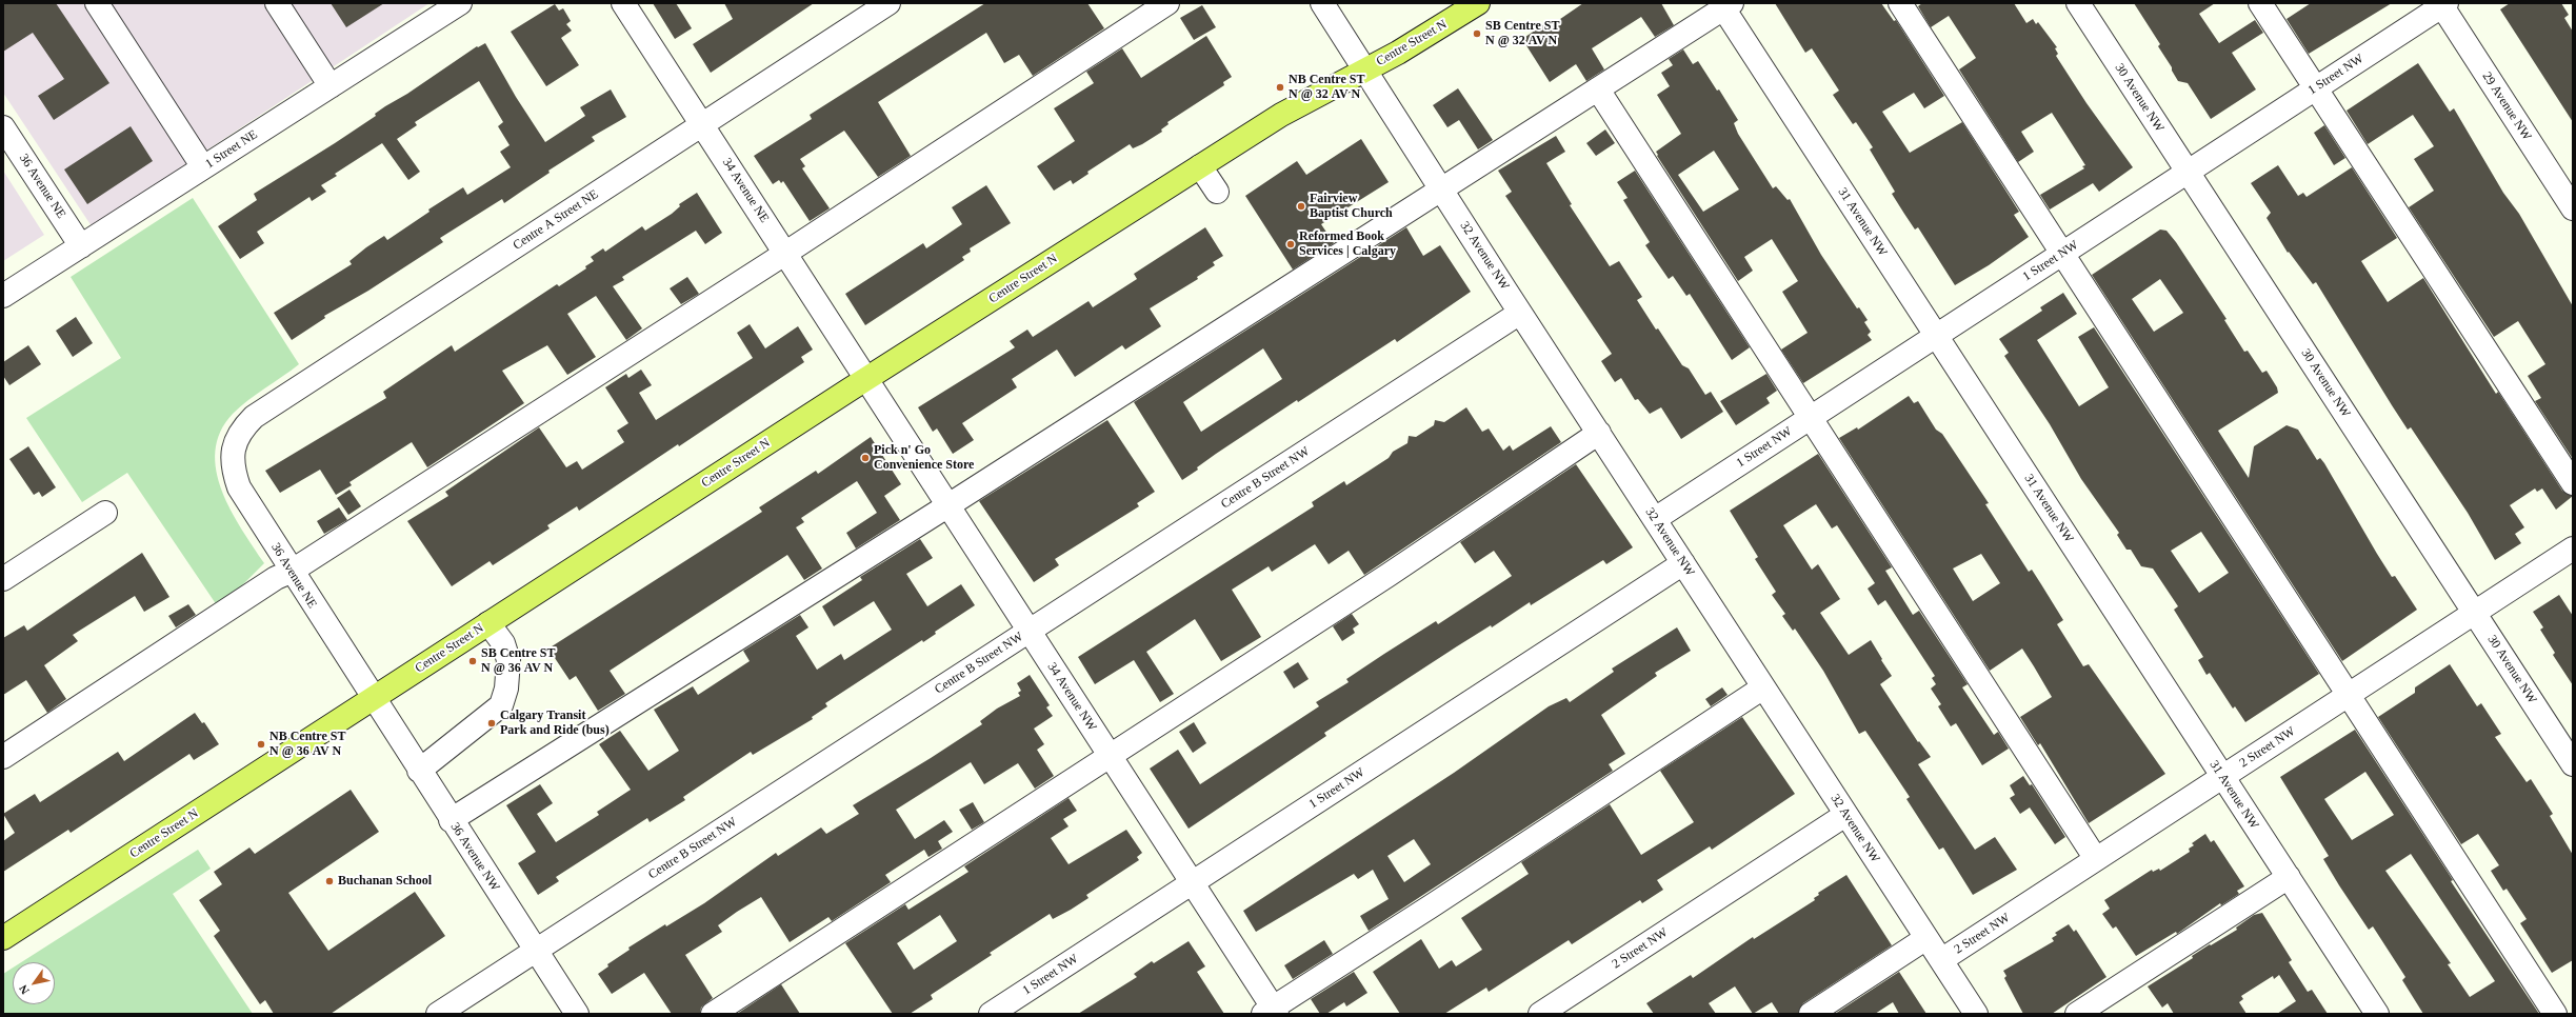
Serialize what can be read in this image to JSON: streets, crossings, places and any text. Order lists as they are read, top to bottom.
{
  "streets": {
    "main road": ["Centre Street N"],
    "street": [
      "1 Street NW",
      "30 Avenue NW",
      "29 Avenue NW",
      "1 Street NE",
      "36 Avenue NE",
      "34 Avenue NE",
      "Centre A Street NE",
      "31 Avenue NW",
      "32 Avenue NW",
      "Centre B Street NW",
      "34 Avenue NW",
      "2 Street NW",
      "36 Avenue NW"
    ]
  },
  "crossings": [
    ["Centre Street N", "36 Avenue NE"],
    ["Centre Street N", "34 Avenue NE"],
    ["Centre Street N", "32 Avenue NW"],
    ["Centre Street N", "34 Avenue NW"],
    ["Centre Street N", "36 Avenue NW"],
    ["1 Street NW", "30 Avenue NW"],
    ["1 Street NW", "29 Avenue NW"],
    ["1 Street NW", "31 Avenue NW"],
    ["1 Street NW", "32 Avenue NW"],
    ["1 Street NW", "34 Avenue NW"],
    ["30 Avenue NW", "2 Street NW"],
    ["1 Street NE", "36 Avenue NE"],
    ["36 Avenue NE", "Centre A Street NE"],
    ["36 Avenue NE", "36 Avenue NW"],
    ["34 Avenue NE", "Centre A Street NE"],
    ["34 Avenue NE", "34 Avenue NW"],
    ["31 Avenue NW", "2 Street NW"],
    ["32 Avenue NW", "Centre B Street NW"],
    ["32 Avenue NW", "2 Street NW"],
    ["Centre B Street NW", "34 Avenue NW"],
    ["Centre B Street NW", "36 Avenue NW"]
  ],
  "places": [
    "SB Centre ST N @ 32 AV N",
    "NB Centre ST N @ 32 AV N",
    "Fairview Baptist Church",
    "Reformed Book Services | Calgary",
    "Pick n' Go Convenience Store",
    "SB Centre ST N @ 36 AV N",
    "Calgary Transit Park and Ride (bus)",
    "NB Centre ST N @ 36 AV N",
    "Buchanan School"
  ],
  "north": "bottom left"
}
